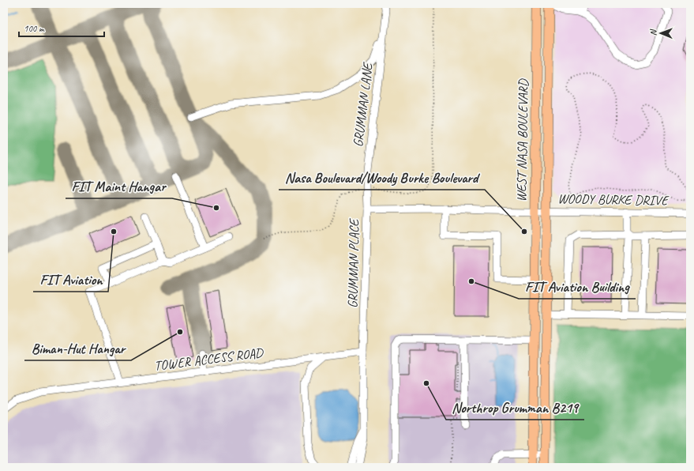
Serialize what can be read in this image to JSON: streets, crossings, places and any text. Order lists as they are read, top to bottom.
{
  "streets": {
    "main road": ["WEST NASA BOULEVARD"],
    "street": [
      "GRUMMAN LANE",
      "WOODY BURKE DRIVE",
      "GRUMMAN PLACE",
      "TOWER ACCESS ROAD"
    ]
  },
  "crossings": [
    ["GRUMMAN LANE", "GRUMMAN PLACE"],
    ["WEST NASA BOULEVARD", "WOODY BURKE DRIVE"],
    ["WEST NASA BOULEVARD", "GRUMMAN PLACE"],
    ["WOODY BURKE DRIVE", "GRUMMAN PLACE"],
    ["GRUMMAN PLACE", "TOWER ACCESS ROAD"]
  ],
  "places": [
    "FIT Maint Hangar",
    "FIT Aviation",
    "Nasa Boulevard/Woody Burke Boulevard",
    "FIT Aviation Building",
    "Biman-Hut Hangar",
    "Northrop Grumman B219"
  ],
  "scale_bar": "100 m",
  "north": "left"
}
